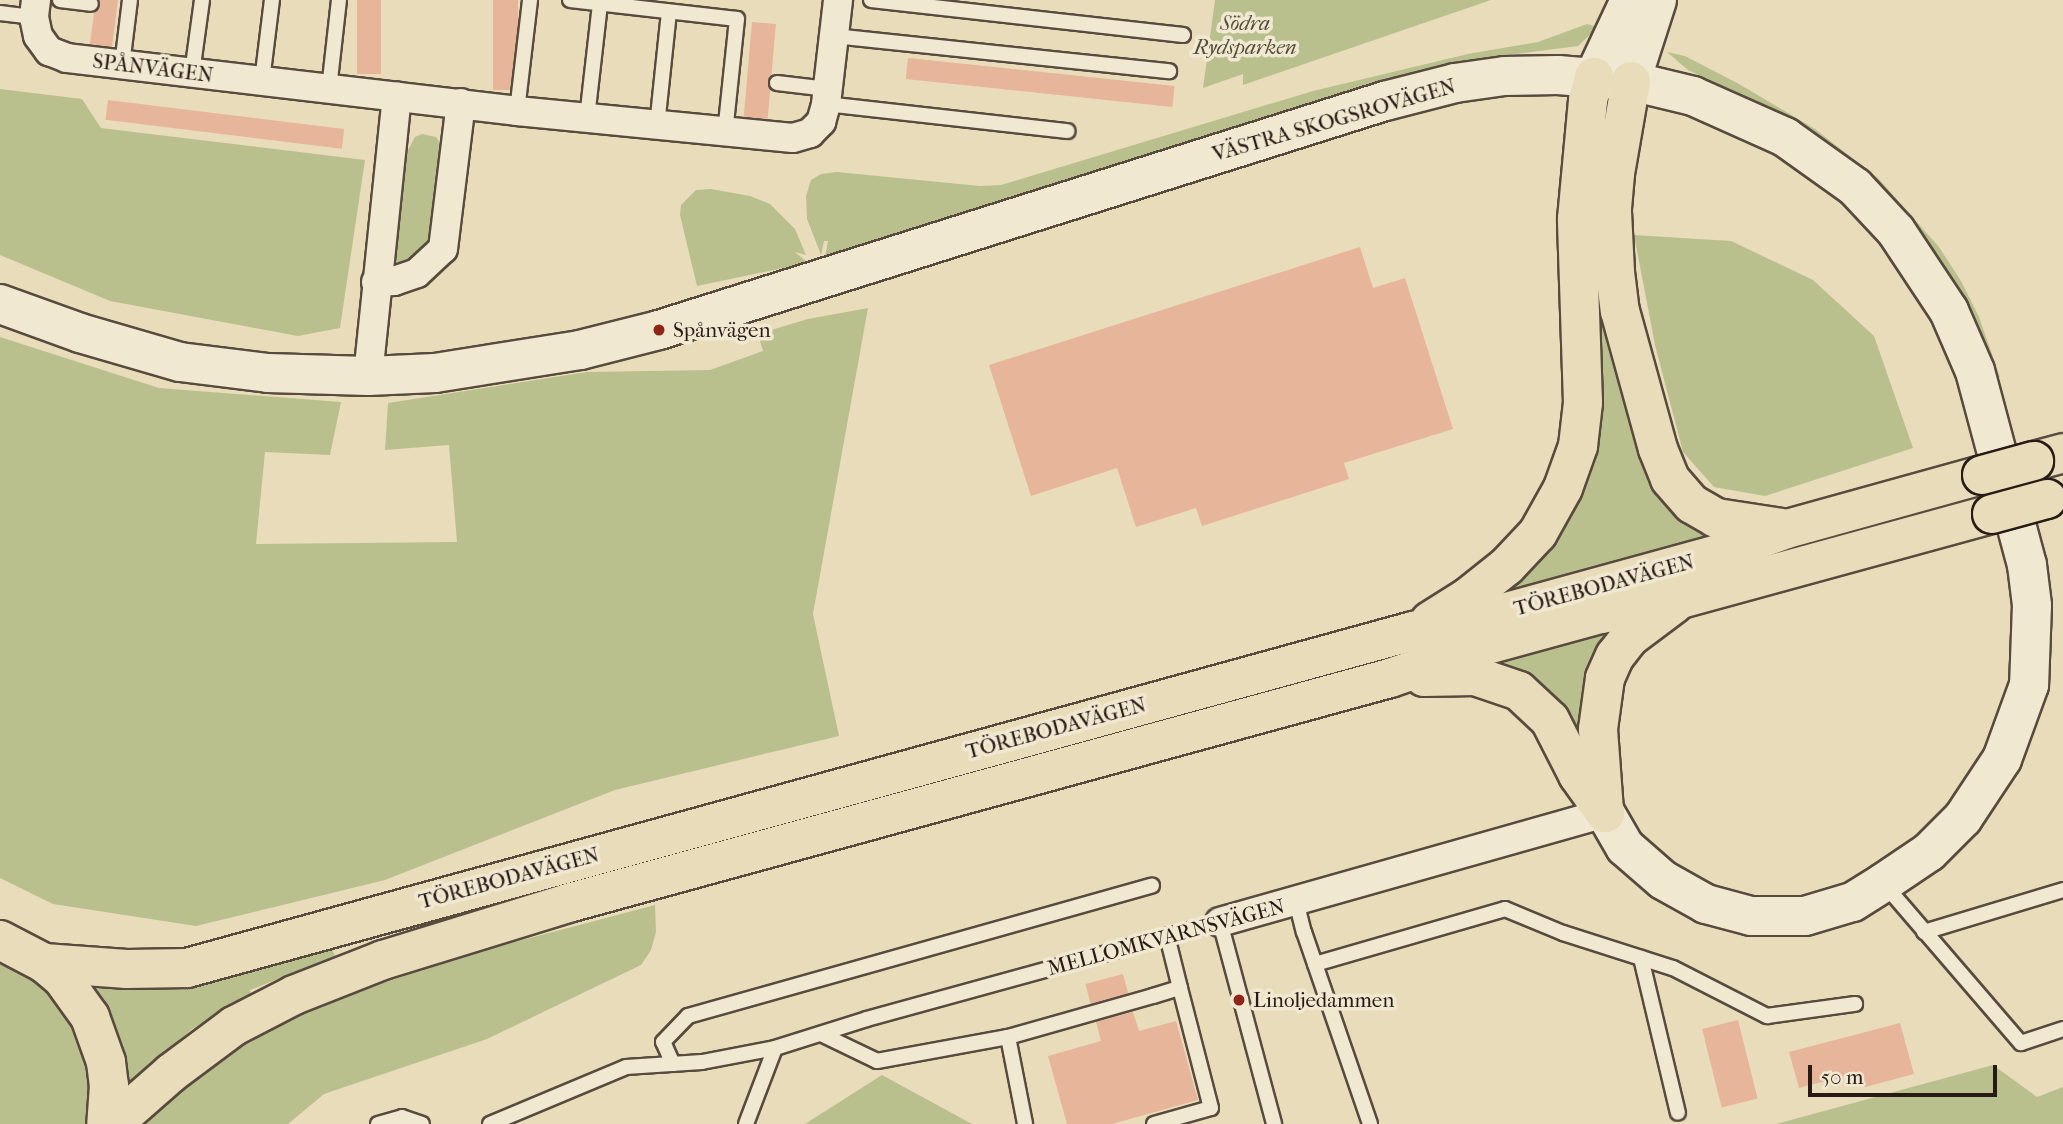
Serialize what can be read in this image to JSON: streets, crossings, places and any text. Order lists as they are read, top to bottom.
{
  "streets": {
    "highway": ["TÖREBODAVÄGEN"],
    "street": ["SPÅNVÄGEN", "VÄSTRA SKOGSROVÄGEN", "MELLOMKVARNSVÄGEN"]
  },
  "crossings": [
    ["VÄSTRA SKOGSROVÄGEN", "MELLOMKVARNSVÄGEN"]
  ],
  "parks": ["Södra Rydsparken"],
  "places": ["Spånvägen", "Linoljedammen"],
  "scale_bar": "50 m"
}
